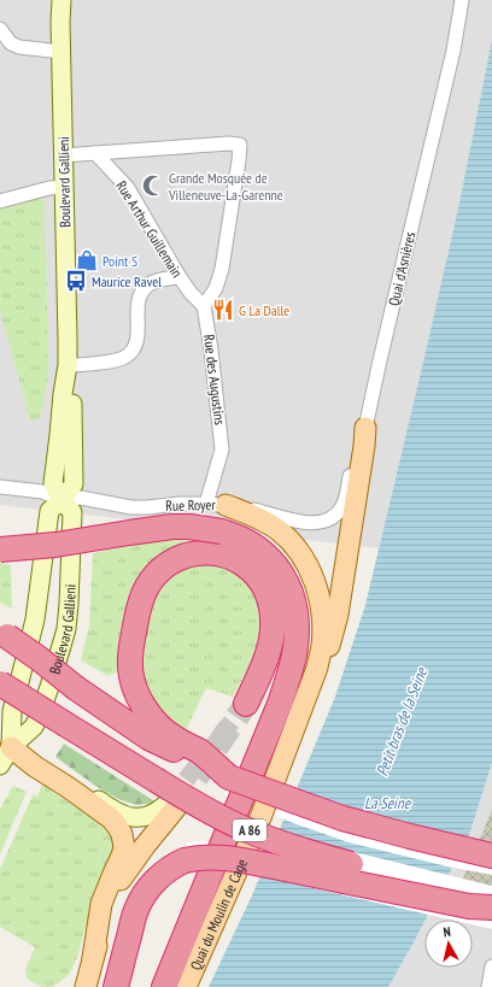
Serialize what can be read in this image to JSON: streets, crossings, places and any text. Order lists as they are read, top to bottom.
{
  "streets": {
    "highway": ["A 86"],
    "main road": ["Boulevard Gallieni", "Quai du Moulin de Cage"],
    "street": [
      "Rue Arthur Guillemain",
      "Quai d'Asnières",
      "Rue des Augustins",
      "Rue Royer"
    ]
  },
  "crossings": [
    ["Boulevard Gallieni", "Rue Royer"],
    ["Rue Arthur Guillemain", "Rue des Augustins"],
    ["Quai d'Asnières", "Rue Royer"],
    ["Rue des Augustins", "Rue Royer"]
  ],
  "water": ["Petit bras de la Seine", "La Seine"],
  "places": {
    "mosque": ["Grande Mosquée de Villeneuve-La-Garenne"],
    "shop": ["Point S"],
    "bus stop": ["Maurice Ravel"],
    "restaurant": ["G La Dalle"]
  },
  "north": "top"
}
